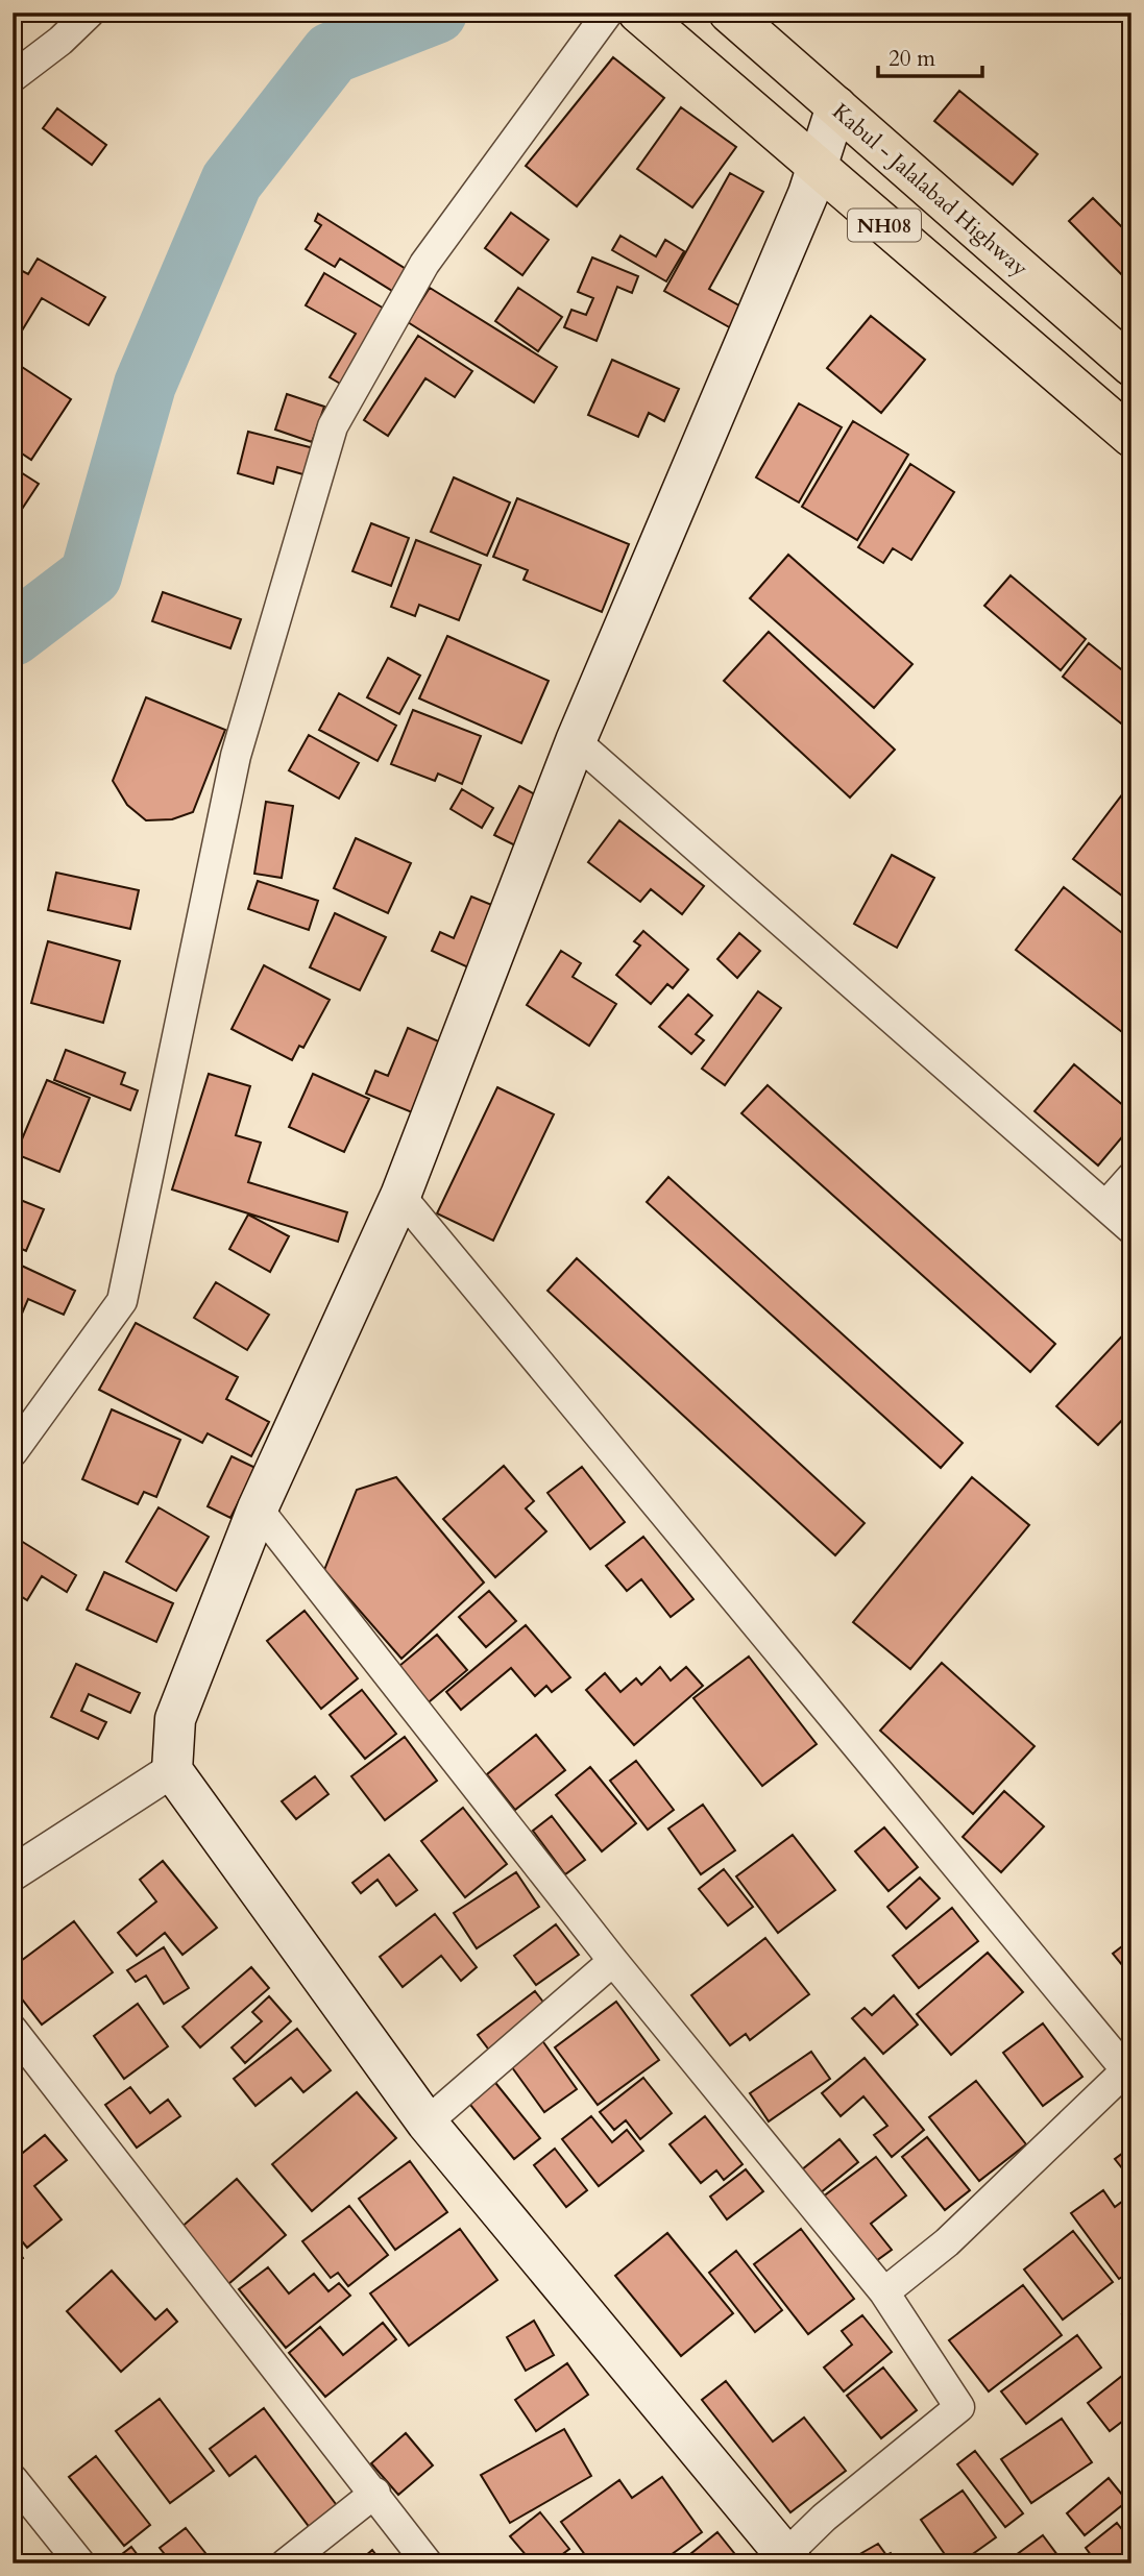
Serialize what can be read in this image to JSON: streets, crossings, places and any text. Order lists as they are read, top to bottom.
{
  "streets": {
    "highway": ["Kabul - Jalalabad Highway", "NH08"]
  },
  "scale_bar": "20 m"
}
